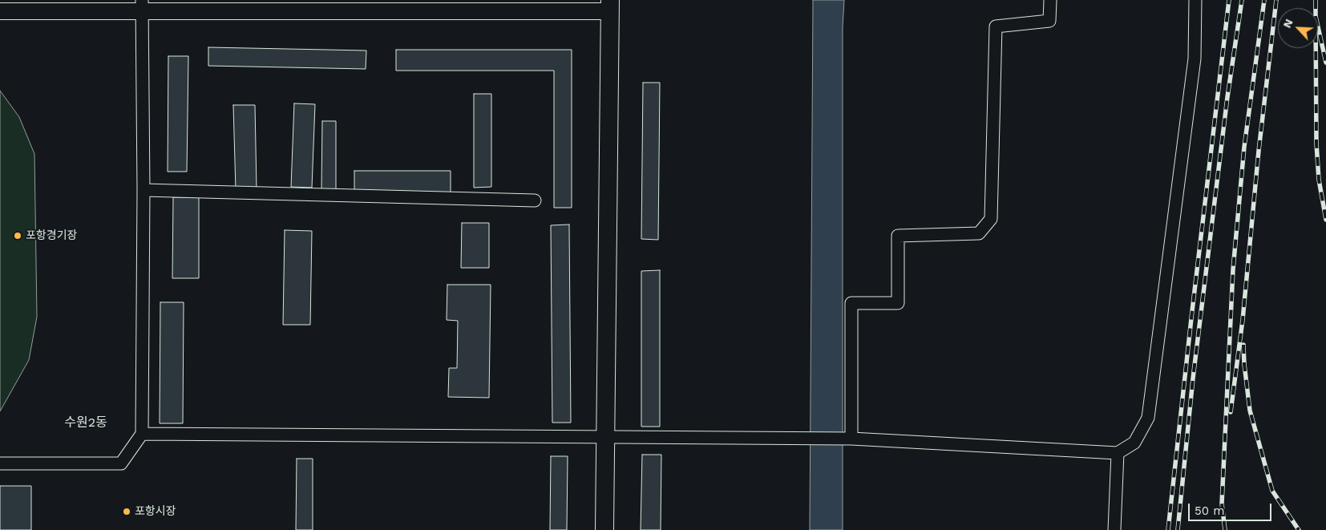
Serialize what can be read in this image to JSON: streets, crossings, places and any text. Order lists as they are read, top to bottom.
{
  "districts": ["수원2동"],
  "places": ["포항경기장", "포항시장"],
  "scale_bar": "50 m",
  "north": "top left"
}
